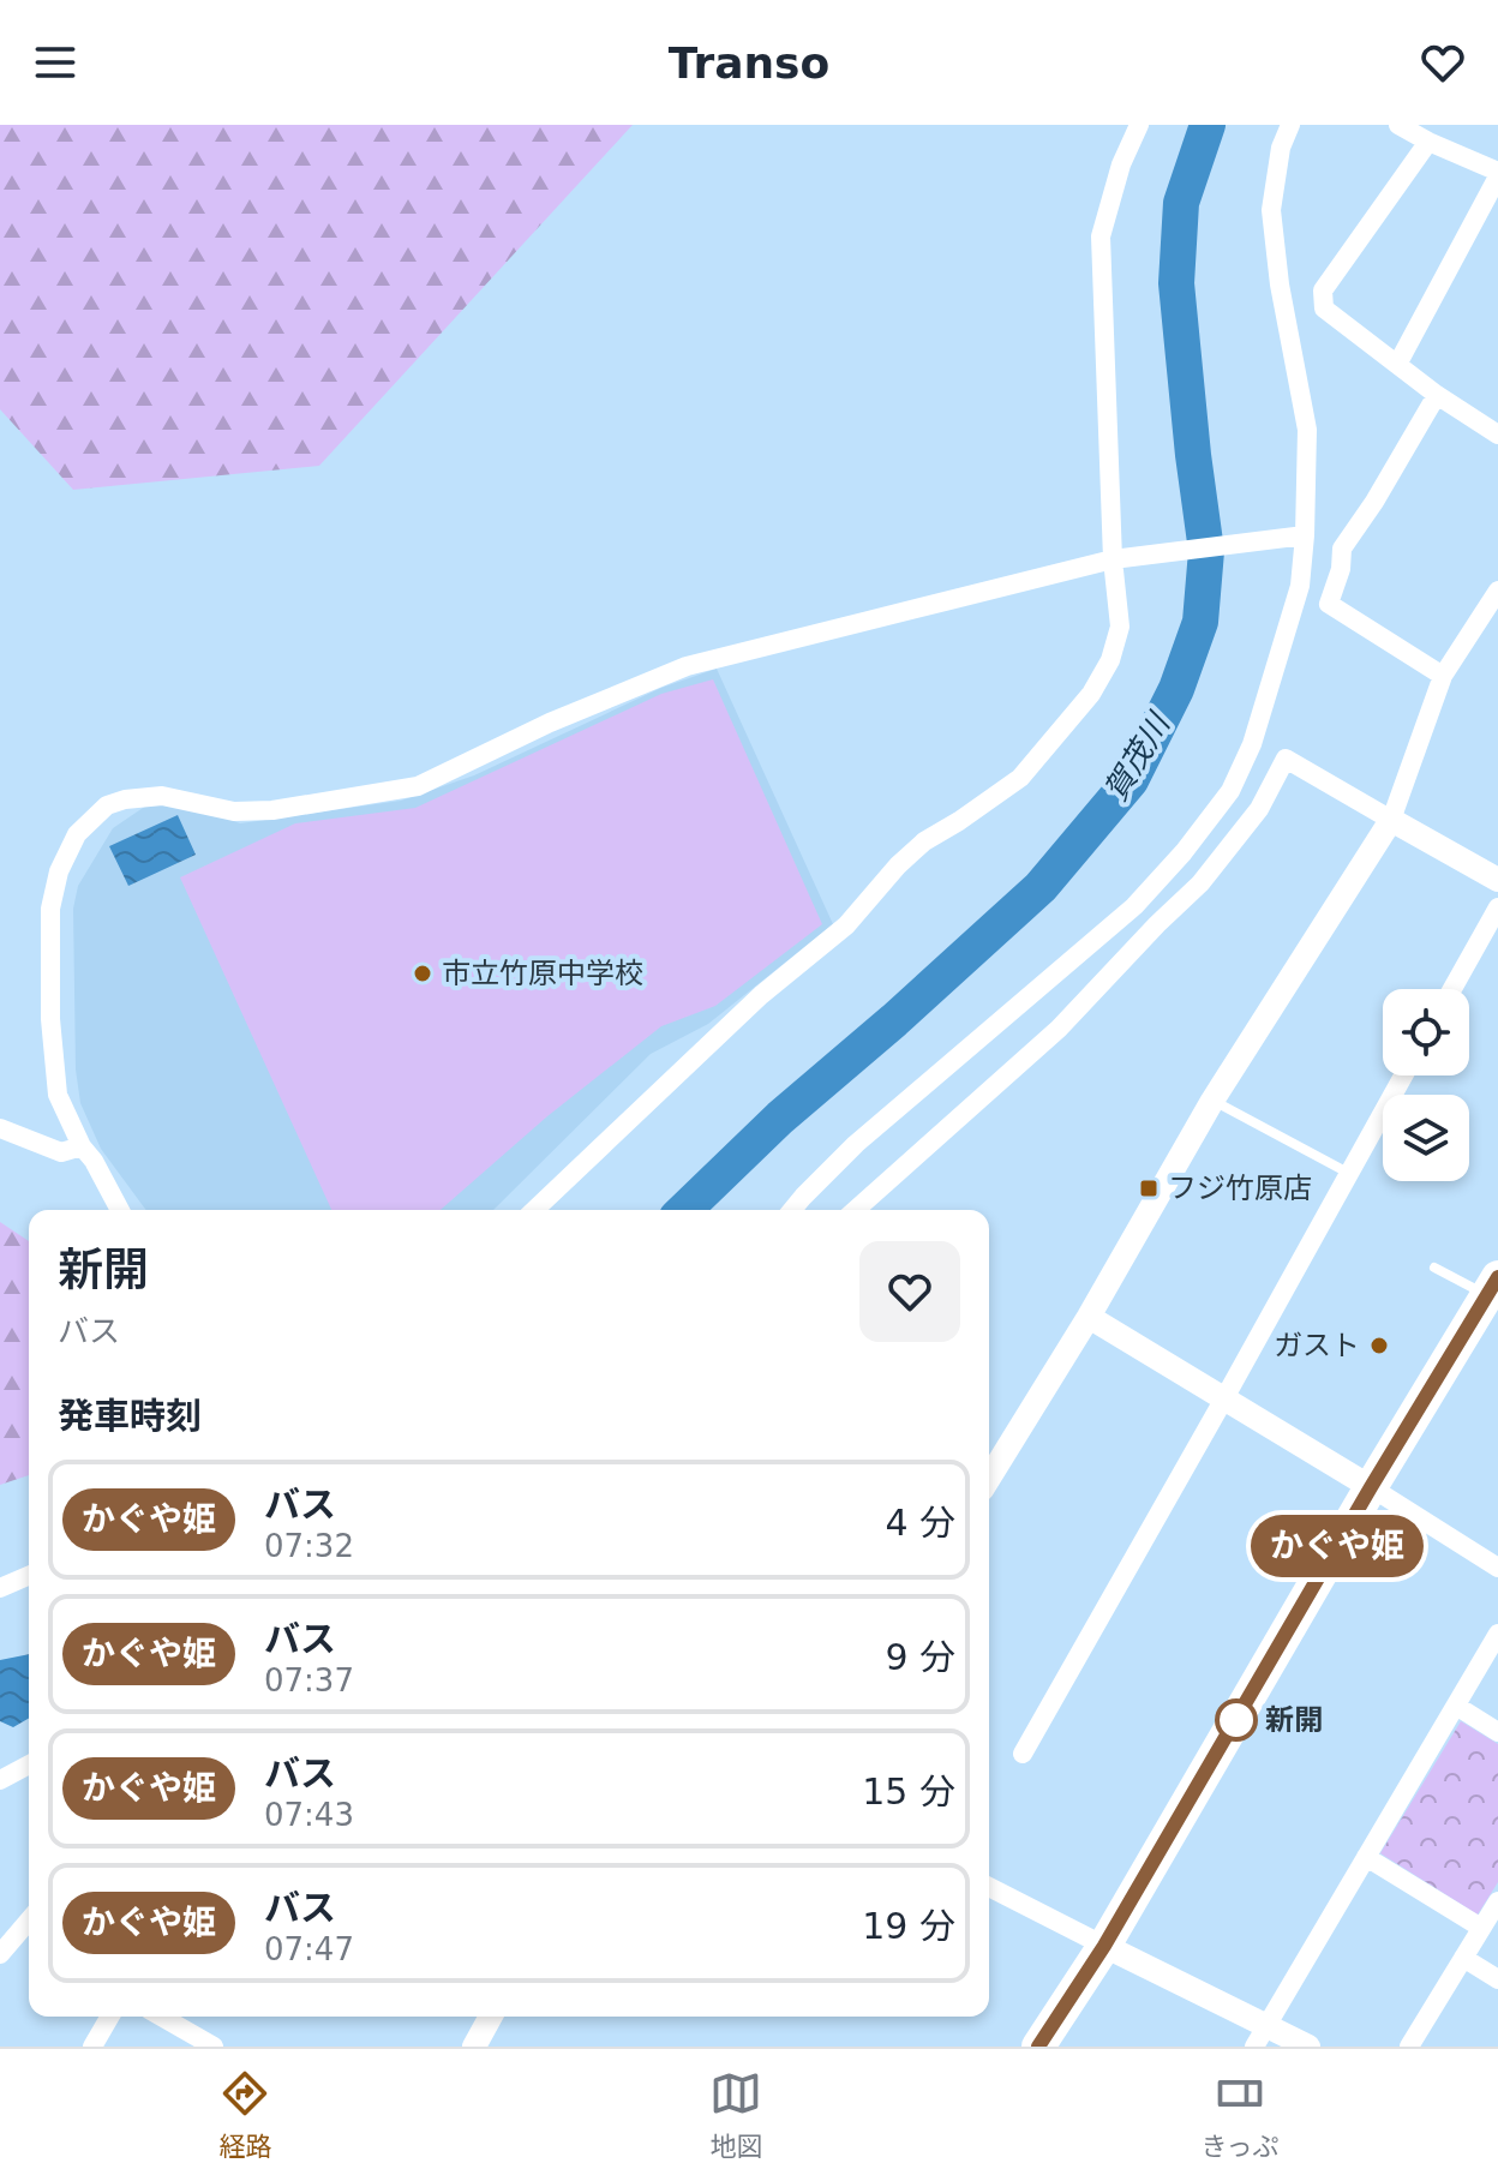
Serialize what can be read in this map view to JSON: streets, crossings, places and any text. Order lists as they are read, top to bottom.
{
  "water": ["賀茂川"],
  "places": {
    "other": ["市立竹原中学校", "ガスト", "新開"],
    "transit": ["フジ竹原店"]
  },
  "lines": ["bus line かぐや姫"],
  "page": {
    "header": "Transo",
    "on_map": "かぐや姫",
    "heading": [
      ["新開", "バス"],
      "発車時刻"
    ],
    "list": [
      {
        "mark": "かぐや姫",
        "name": "バス",
        "note": "07:32",
        "value": "4 分"
      },
      {
        "mark": "かぐや姫",
        "name": "バス",
        "note": "07:37",
        "value": "9 分"
      },
      {
        "mark": "かぐや姫",
        "name": "バス",
        "note": "07:43",
        "value": "15 分"
      },
      {
        "mark": "かぐや姫",
        "name": "バス",
        "note": "07:47",
        "value": "19 分"
      }
    ],
    "tabs": ["経路", "地図", "きっぷ"]
  }
}
